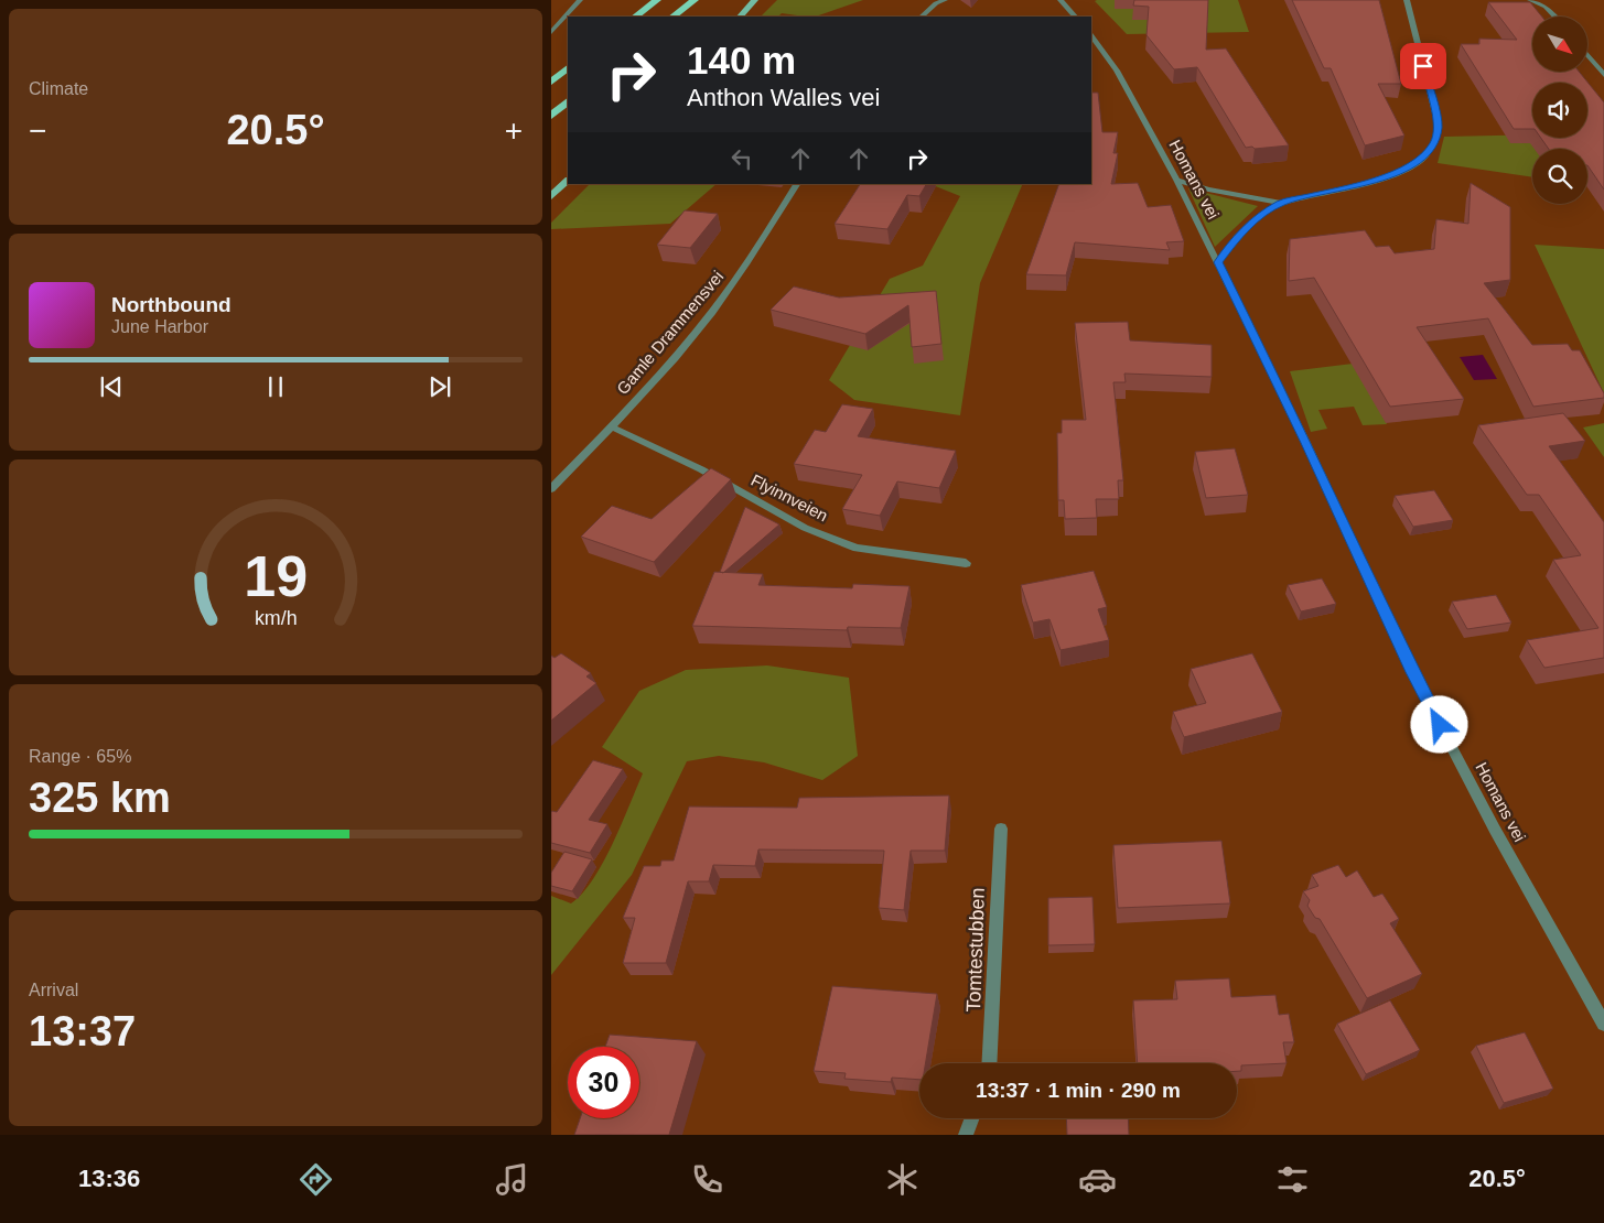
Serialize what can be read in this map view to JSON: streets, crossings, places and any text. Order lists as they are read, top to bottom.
{
  "streets": {
    "street": [
      "Homans vei",
      "Gamle Drammensvei",
      "Flyinnveien",
      "Tomtestubben"
    ]
  },
  "crossings": [
    ["Gamle Drammensvei", "Flyinnveien"]
  ],
  "north": "bottom right",
  "page": {
    "tile": [
      "Climate",
      ["Range · 65%", "325 km"],
      ["Arrival", "13:37"]
    ],
    "turn": ["140 m", "Anthon Walles vei"],
    "heat": ["−", "20.5°", "+"],
    "song": ["Northbound", "June Harbor"],
    "limit": "30",
    "trip": "13:37 · 1 min · 290 m",
    "tabs": ["13:36", "20.5°"],
    "gauge": ["19", "km/h"]
  }
}
